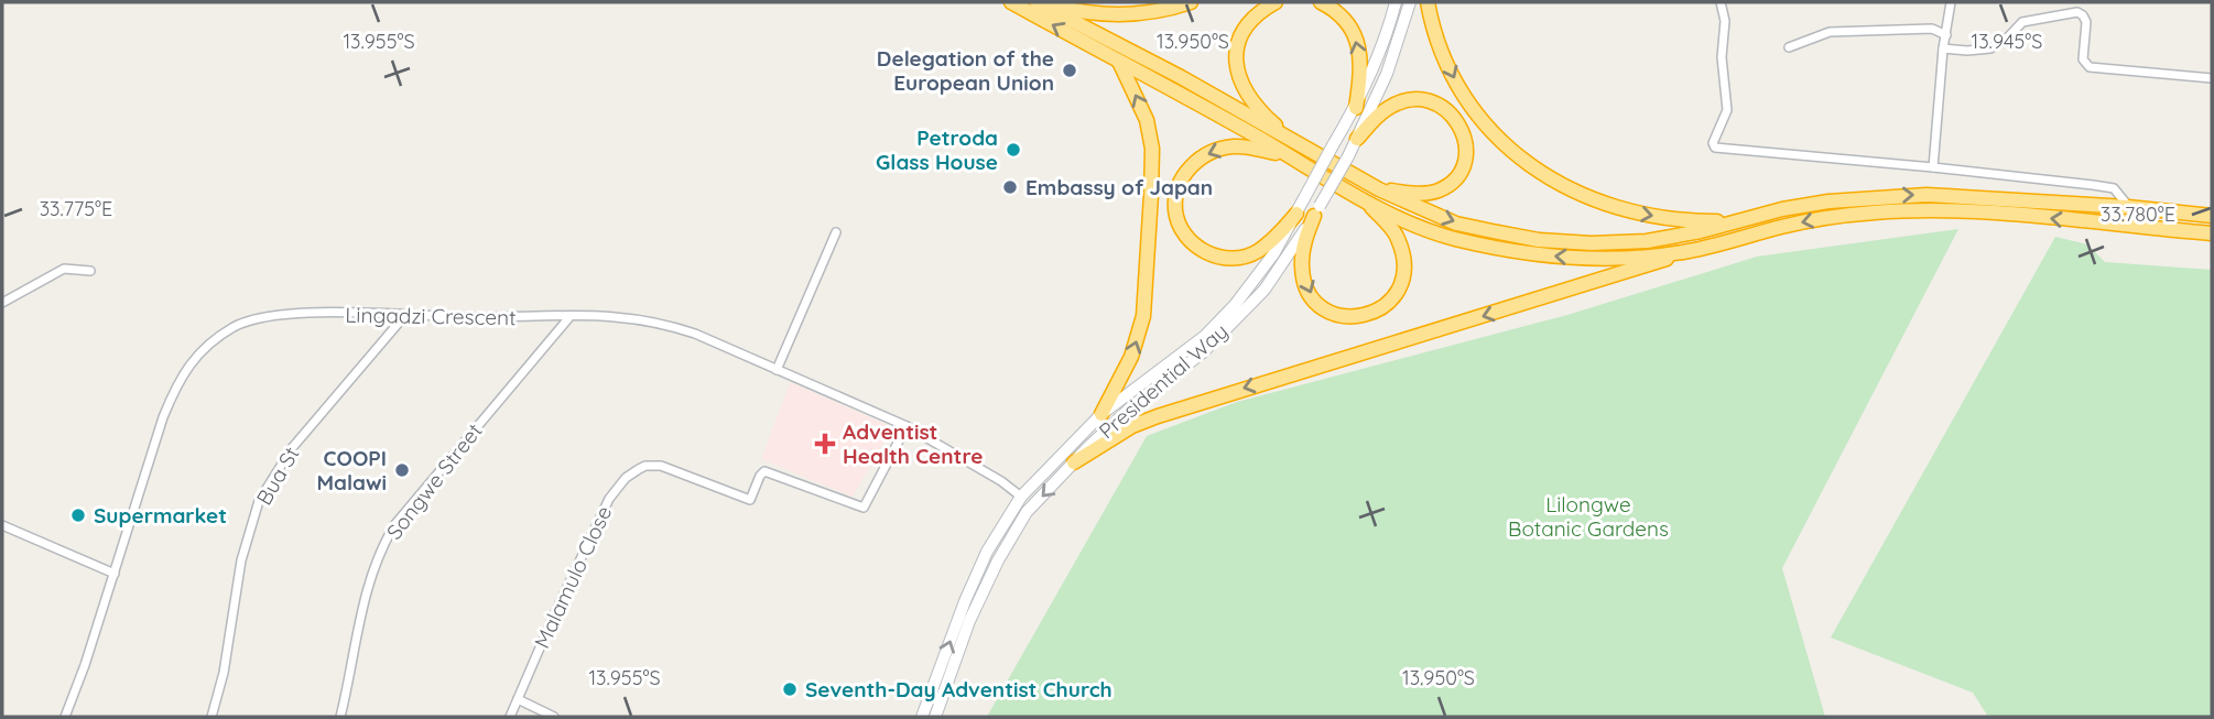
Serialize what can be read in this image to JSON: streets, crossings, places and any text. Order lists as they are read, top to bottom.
{
  "streets": {
    "main road": ["Presidential Way"],
    "street": [
      "Lingadzi Crescent",
      "Bua St",
      "Songwe Street",
      "Malamulo Close"
    ]
  },
  "crossings": [
    ["Lingadzi Crescent", "Presidential Way"],
    ["Lingadzi Crescent", "Bua St"],
    ["Lingadzi Crescent", "Songwe Street"],
    ["Lingadzi Crescent", "Malamulo Close"]
  ],
  "parks": ["Lilongwe Botanic Gardens"],
  "places": {
    "other": [
      "Delegation of the European Union",
      "Petroda Glass House",
      "Embassy of Japan",
      "COOPI Malawi",
      "Supermarket",
      "Seventh-Day Adventist Church"
    ],
    "health": ["Adventist Health Centre"]
  },
  "coordinates": [
    "13.955°S",
    "13.950°S",
    "13.945°S",
    "33.775°E",
    "33.780°E"
  ]
}
